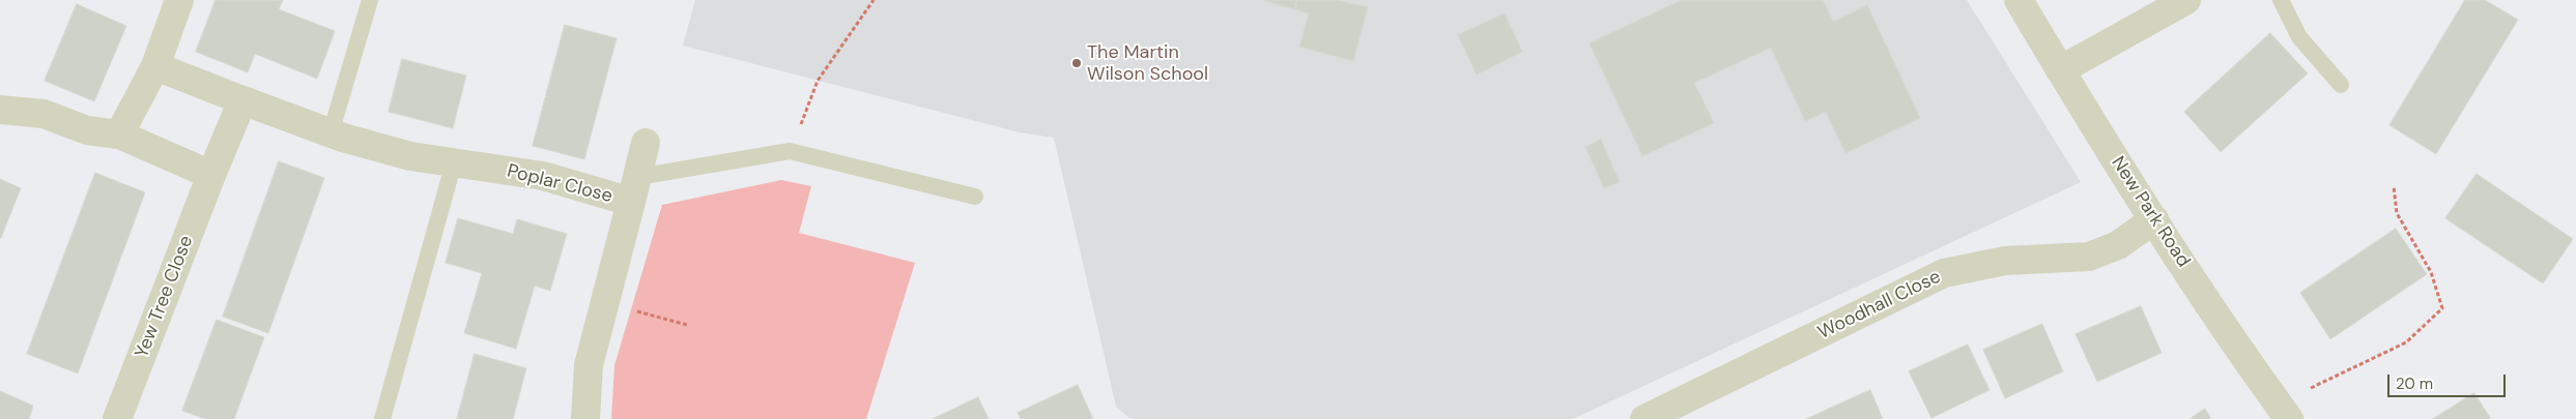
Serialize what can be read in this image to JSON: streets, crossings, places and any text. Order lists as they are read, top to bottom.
{
  "streets": {
    "street": [
      "Poplar Close",
      "New Park Road",
      "Yew Tree Close",
      "Woodhall Close"
    ]
  },
  "crossings": [
    ["Poplar Close", "Yew Tree Close"],
    ["New Park Road", "Woodhall Close"]
  ],
  "places": ["The Martin Wilson School"],
  "scale_bar": "20 m"
}
